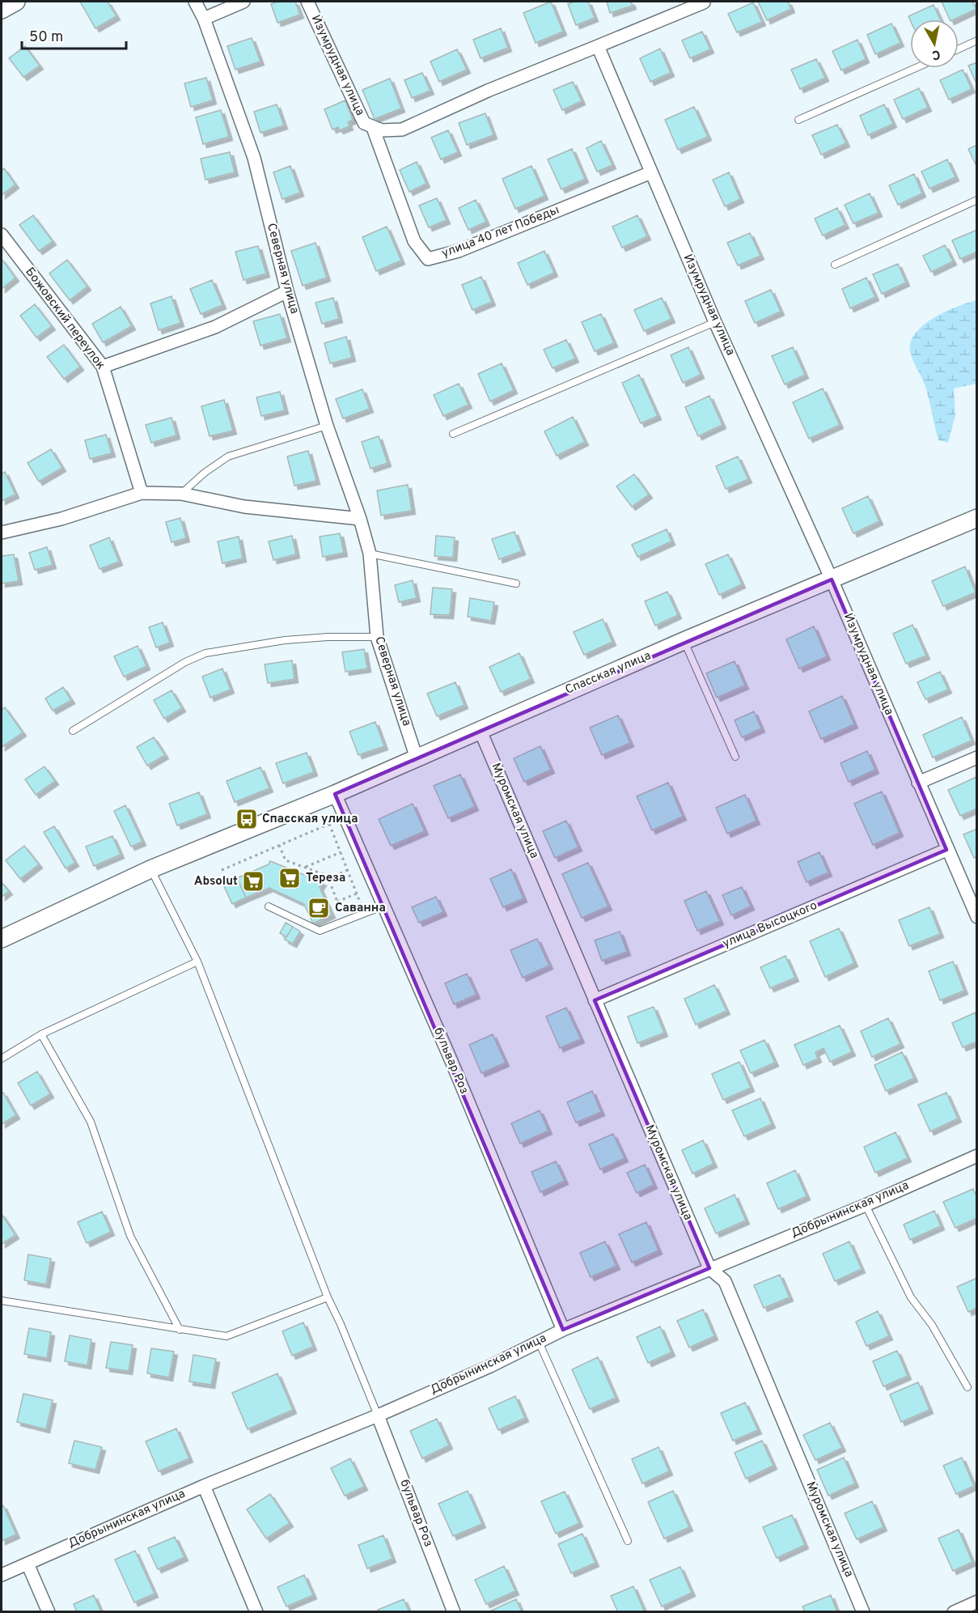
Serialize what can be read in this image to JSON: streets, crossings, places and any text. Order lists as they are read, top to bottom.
{
  "streets": {
    "street": [
      "Изумрудная улица",
      "улица 40 лет Победы",
      "Северная улица",
      "Божовский переулок",
      "Спасская улица",
      "Муромская улица",
      "улица Высоцкого",
      "бульвар Роз",
      "Добрынинская улица"
    ]
  },
  "crossings": [
    ["Изумрудная улица", "улица 40 лет Победы"],
    ["Изумрудная улица", "Спасская улица"],
    ["Изумрудная улица", "улица Высоцкого"],
    ["Северная улица", "Спасская улица"],
    ["Спасская улица", "Муромская улица"],
    ["Спасская улица", "бульвар Роз"],
    ["Муромская улица", "улица Высоцкого"],
    ["Муромская улица", "Добрынинская улица"],
    ["бульвар Роз", "Добрынинская улица"]
  ],
  "places": {
    "bus stop": ["Спасская улица"],
    "supermarket": ["Тереза", "Absolut"],
    "cafe": ["Саванна"]
  },
  "scale_bar": "50 m",
  "north": "bottom"
}
